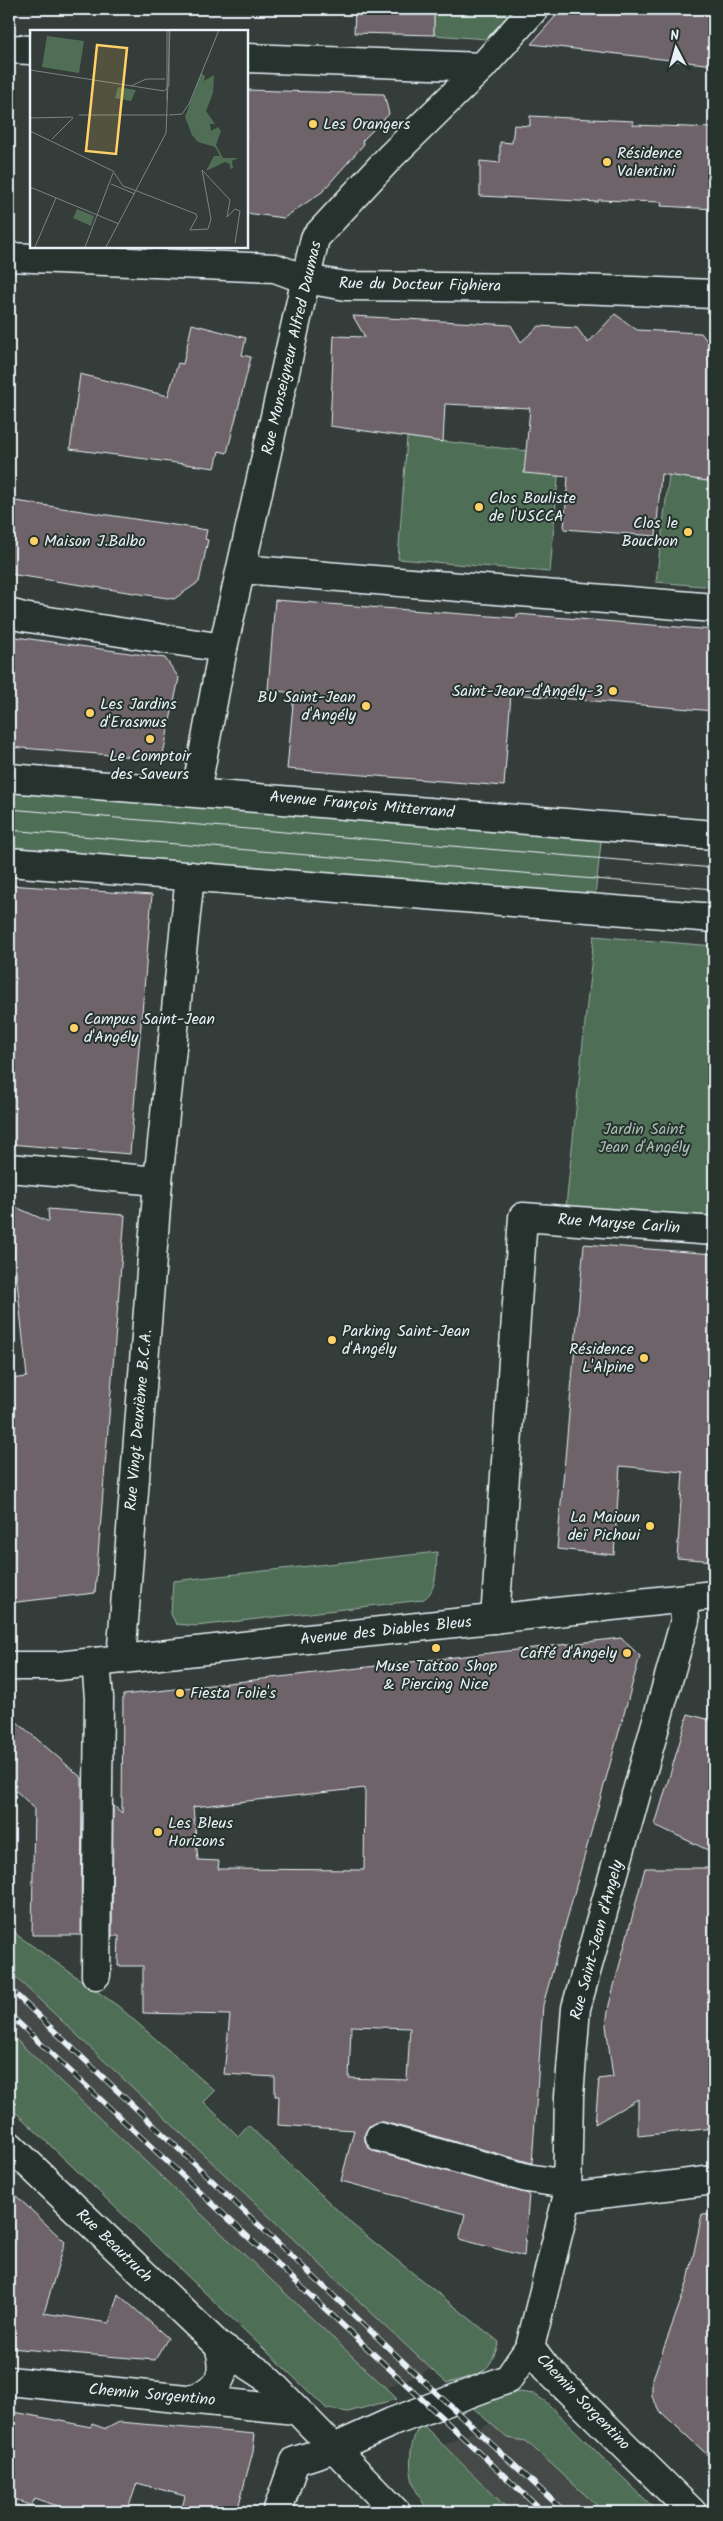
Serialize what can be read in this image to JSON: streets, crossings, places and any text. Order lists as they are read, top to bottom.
{
  "streets": {
    "street": [
      "Rue du Docteur Fighiera",
      "Rue Monseigneur Alfred Daumas",
      "Avenue François Mitterrand",
      "Rue Maryse Carlin",
      "Rue Vingt Deuxième B.C.A.",
      "Avenue des Diables Bleus",
      "Rue Saint-Jean d'Angely",
      "Rue Beautruch",
      "Chemin Sorgentino"
    ]
  },
  "crossings": [
    ["Rue du Docteur Fighiera", "Rue Monseigneur Alfred Daumas"],
    ["Rue Monseigneur Alfred Daumas", "Avenue François Mitterrand"],
    ["Rue Maryse Carlin", "Avenue des Diables Bleus"],
    ["Rue Vingt Deuxième B.C.A.", "Avenue des Diables Bleus"],
    ["Avenue des Diables Bleus", "Rue Saint-Jean d'Angely"],
    ["Rue Saint-Jean d'Angely", "Chemin Sorgentino"],
    ["Rue Beautruch", "Chemin Sorgentino"]
  ],
  "parks": ["Jardin Saint Jean d'Angély"],
  "places": [
    "Les Orangers",
    "Résidence Valentini",
    "Clos Bouliste de l'USCCA",
    "Clos le Bouchon",
    "Maison J.Balbo",
    "Saint-Jean-d'Angély-3",
    "BU Saint-Jean d'Angély",
    "Les Jardins d'Erasmus",
    "Le Comptoir des Saveurs",
    "Campus Saint-Jean d'Angély",
    "Parking Saint-Jean d'Angély",
    "Résidence L'Alpine",
    "La Maioun deï Pichoui",
    "Muse Tattoo Shop & Piercing Nice",
    "Caffé d'Angely",
    "Fiesta Folie's",
    "Les Bleus Horizons"
  ],
  "north": "top"
}
